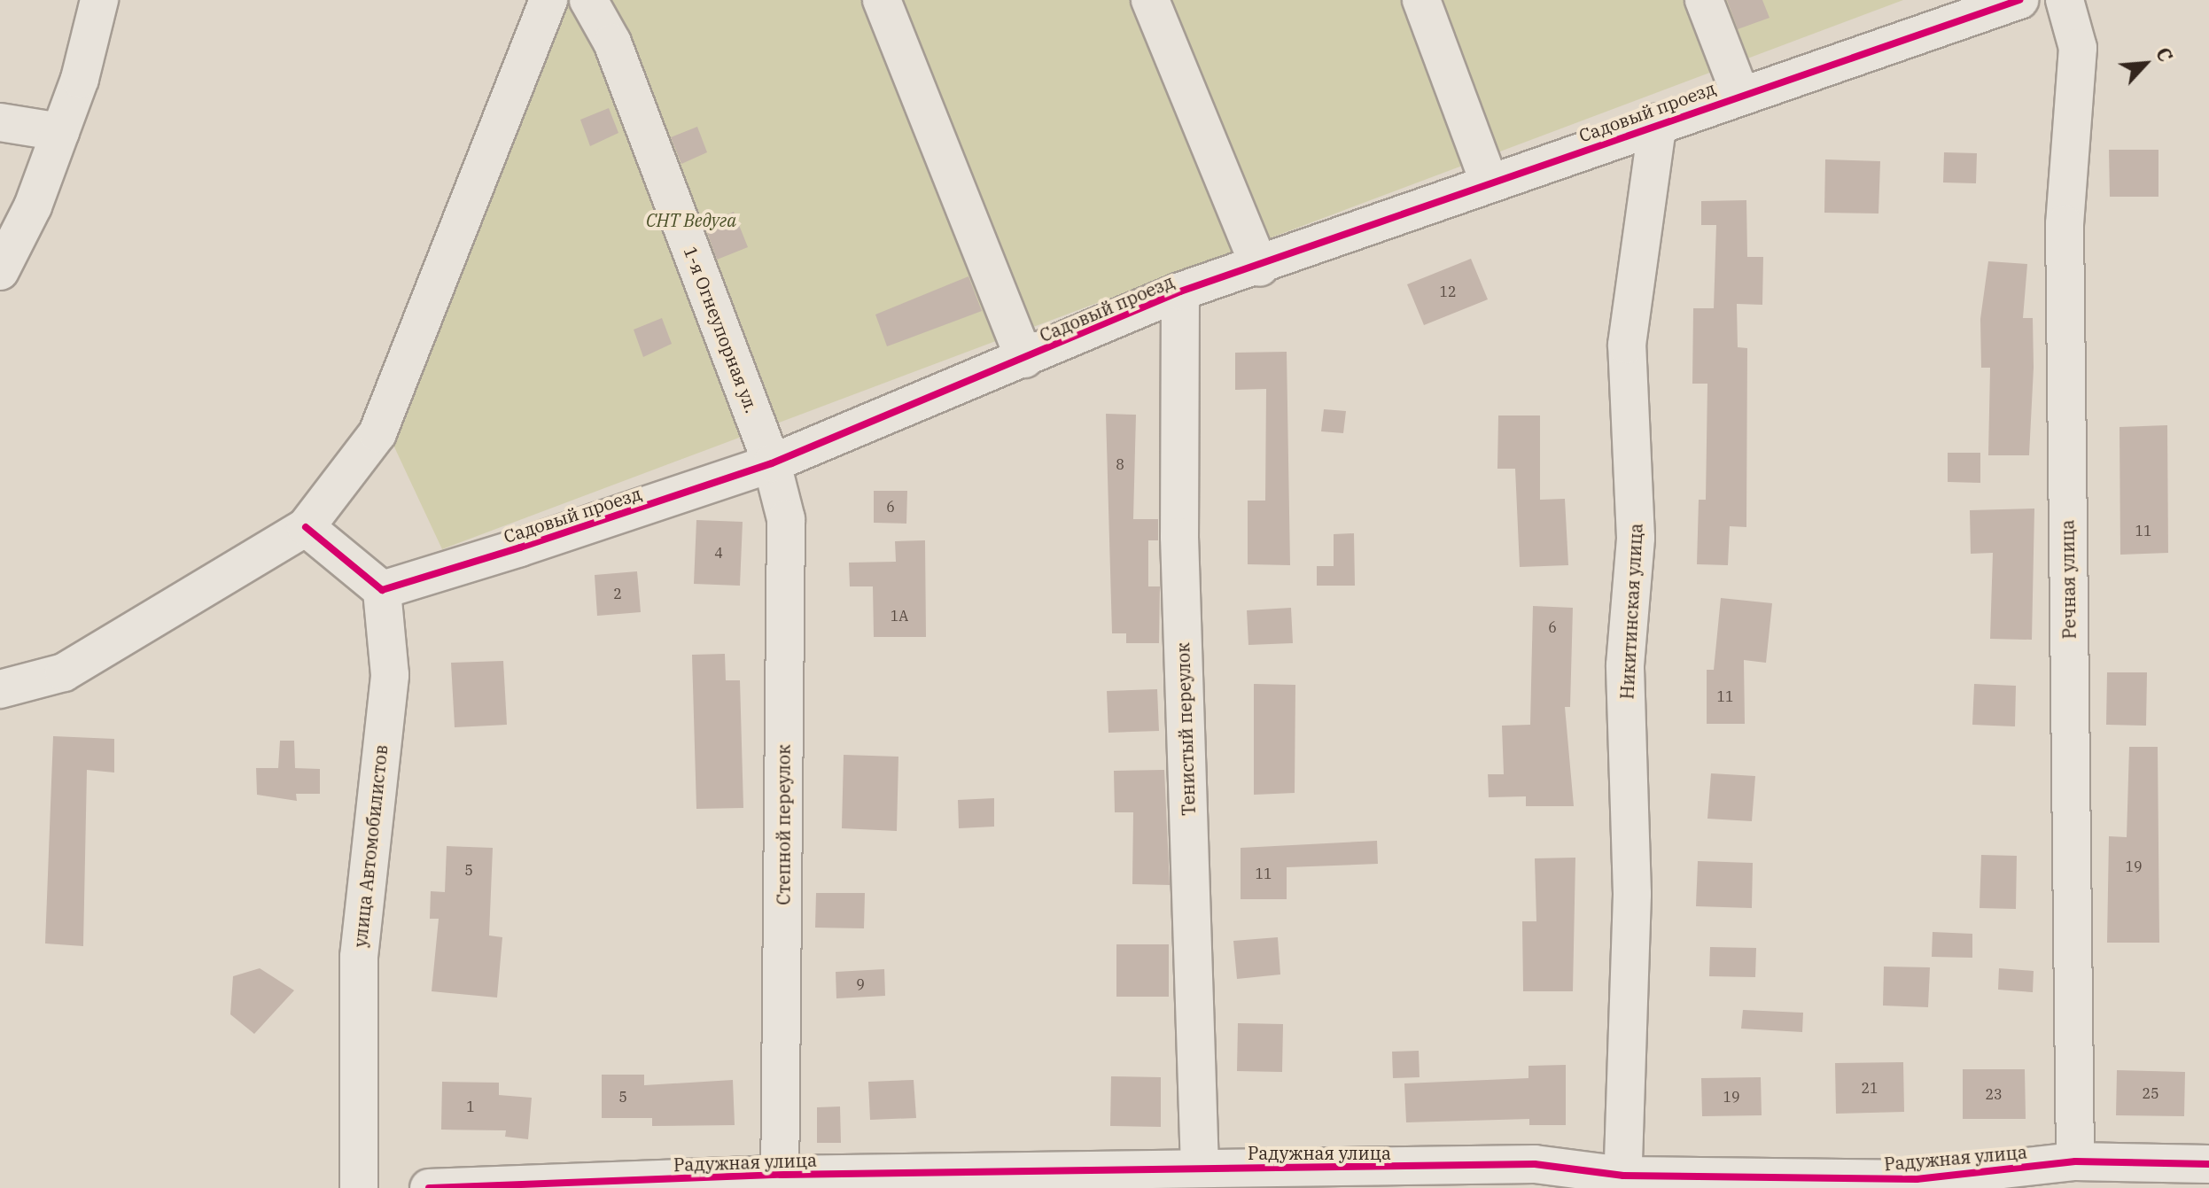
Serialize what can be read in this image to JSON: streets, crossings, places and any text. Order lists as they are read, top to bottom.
{
  "streets": {
    "street": [
      "Садовый проезд",
      "1-я Огнеупорная ул.",
      "Речная улица",
      "Никитинская улица",
      "Тенистый переулок",
      "Степной переулок",
      "улица Автомобилистов",
      "Радужная улица"
    ]
  },
  "crossings": [
    ["Садовый проезд", "1-я Огнеупорная ул."],
    ["Садовый проезд", "Никитинская улица"],
    ["Садовый проезд", "Тенистый переулок"],
    ["Садовый проезд", "Степной переулок"],
    ["Садовый проезд", "улица Автомобилистов"],
    ["1-я Огнеупорная ул.", "Степной переулок"],
    ["Речная улица", "Радужная улица"],
    ["Никитинская улица", "Радужная улица"],
    ["Тенистый переулок", "Радужная улица"],
    ["Степной переулок", "Радужная улица"]
  ],
  "parks": ["СНТ Ведуга"],
  "house_numbers": [
    "12",
    "8",
    "6",
    "11",
    "4",
    "2",
    "1А",
    "6",
    "11",
    "19",
    "5",
    "11",
    "9",
    "21",
    "25",
    "23",
    "5",
    "19",
    "1"
  ],
  "north": "top right"
}
